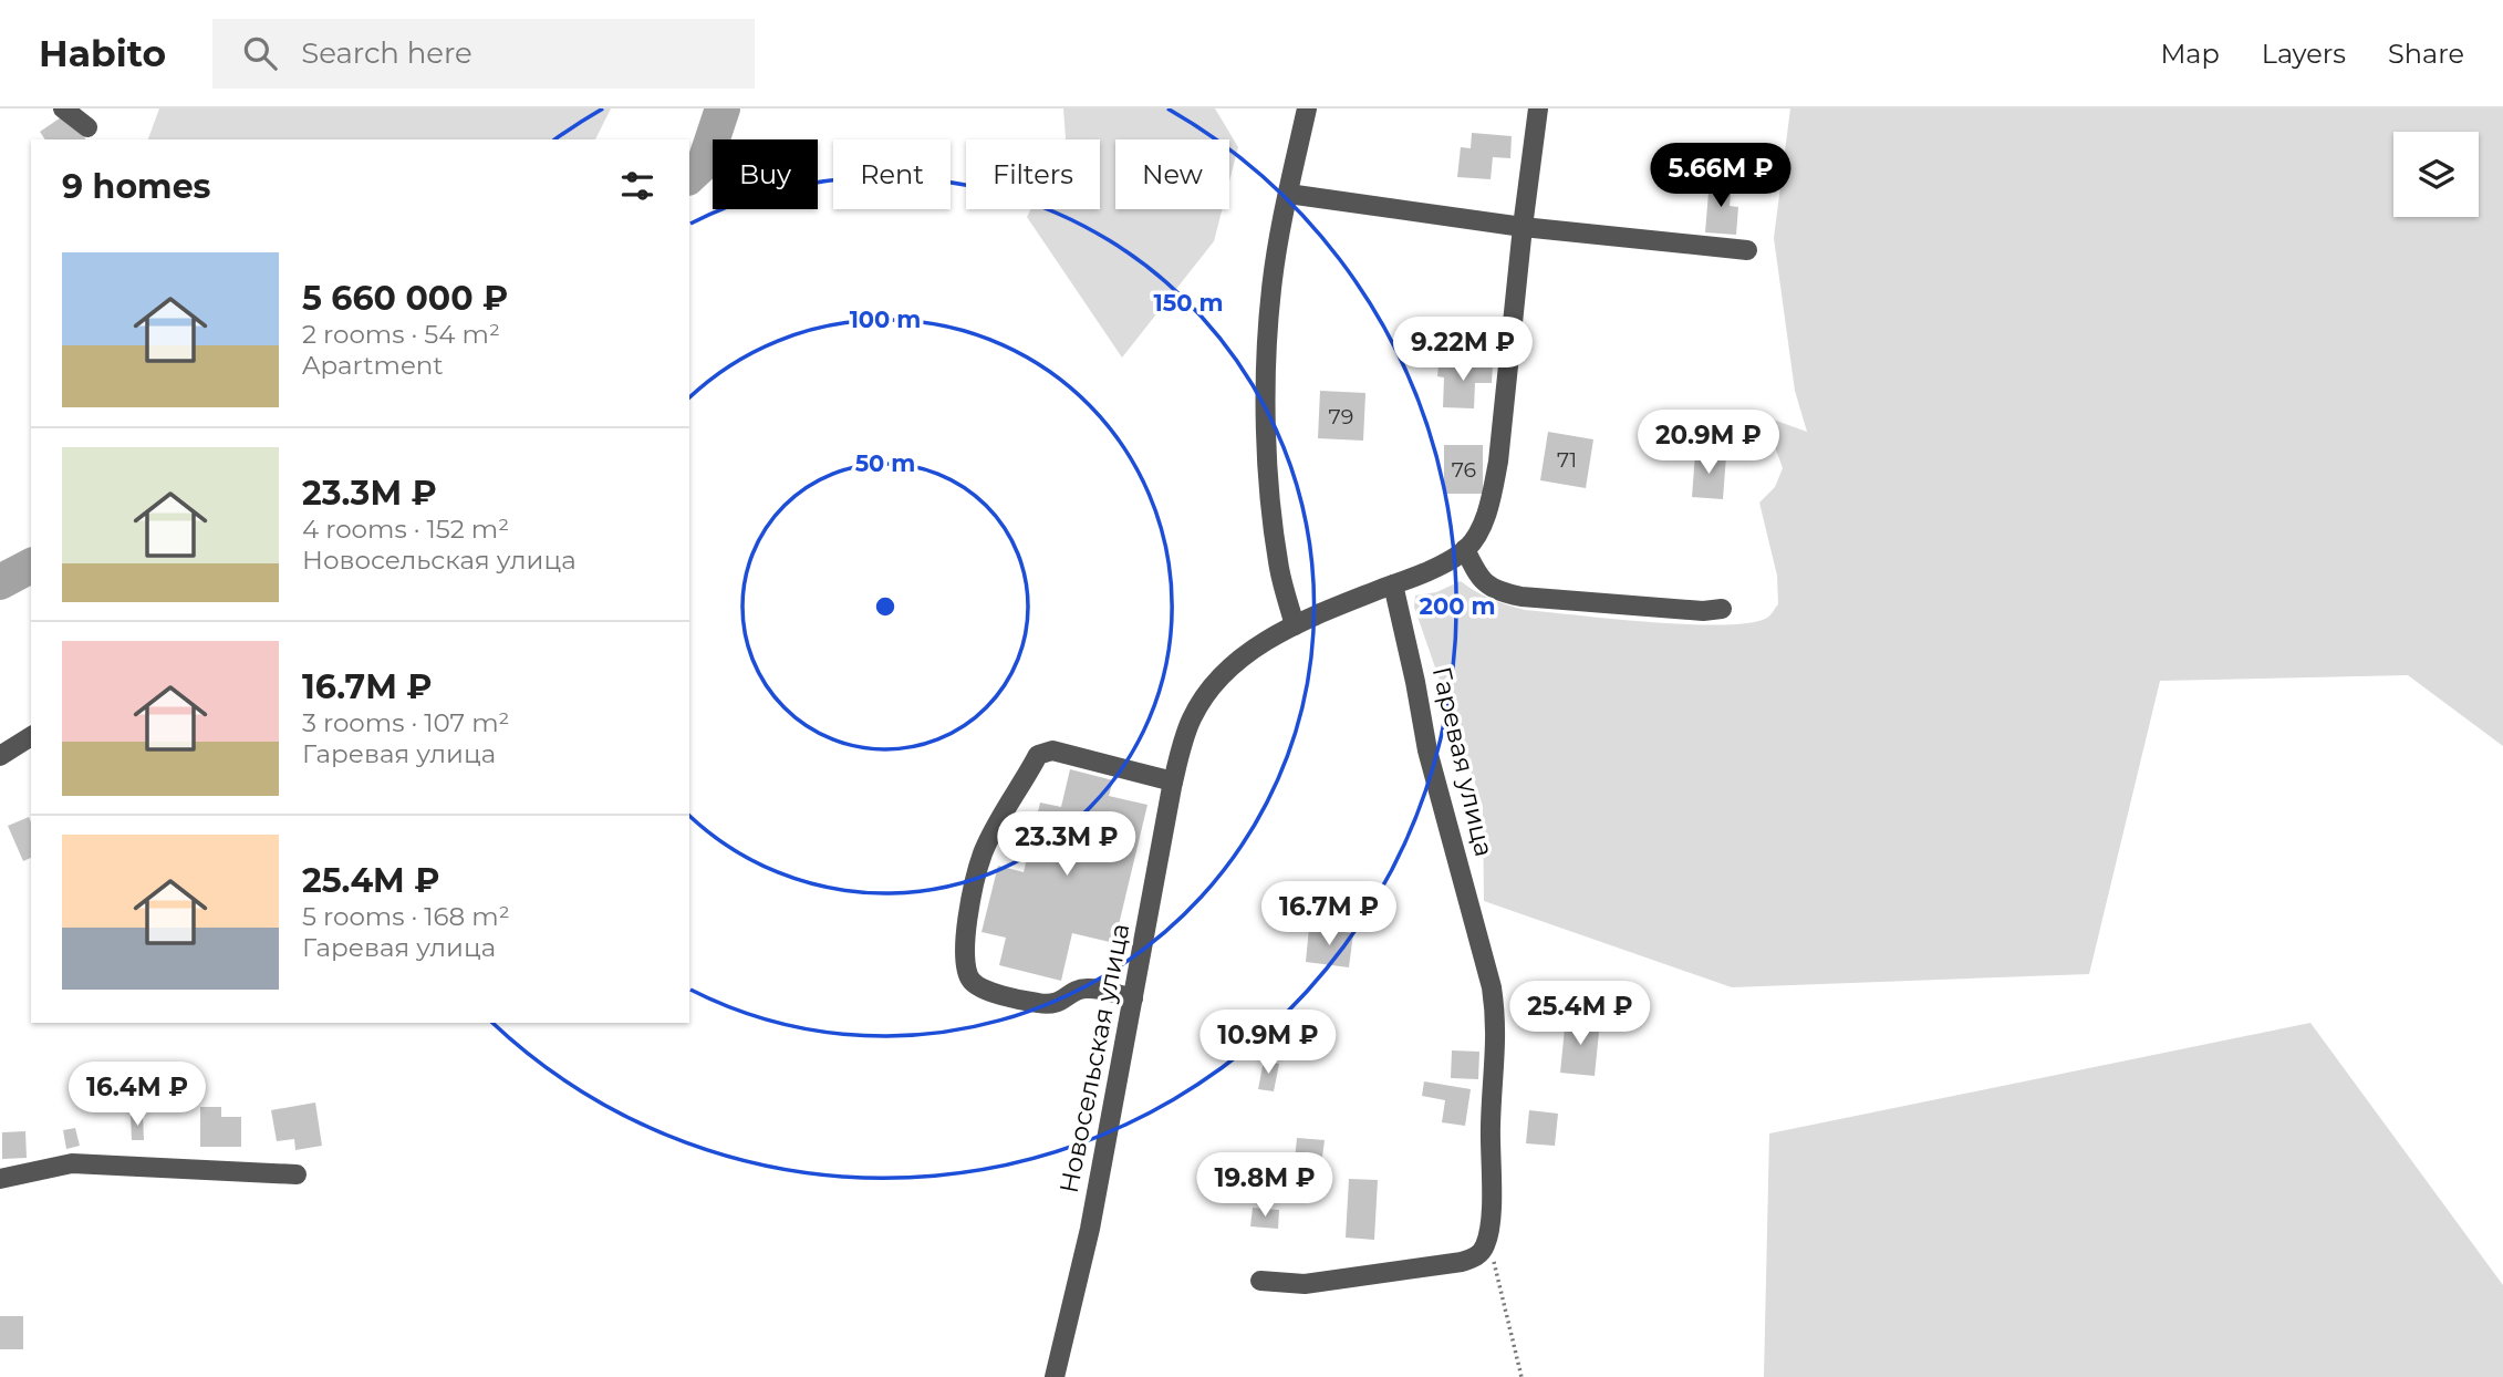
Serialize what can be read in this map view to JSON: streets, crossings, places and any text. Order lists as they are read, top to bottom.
{
  "streets": {
    "street": ["Гаревая улица", "Новосельская улица"]
  },
  "crossings": [
    ["Гаревая улица", "Новосельская улица"]
  ],
  "house_numbers": ["79", "71", "76"],
  "page": {
    "header": "Habito",
    "search": "Search here",
    "nav": ["Map", "Layers", "Share"],
    "chip": [
      "Buy",
      "Rent",
      "Filters",
      "New"
    ],
    "heading": "9 homes",
    "price": [
      "5.66M ₽",
      "9.22M ₽",
      "20.9M ₽",
      "23.3M ₽",
      "16.7M ₽",
      "25.4M ₽",
      "10.9M ₽",
      "16.4M ₽",
      "19.8M ₽"
    ],
    "list": [
      {
        "name": "5 660 000 ₽",
        "note": "2 rooms · 54 m² · Apartment"
      },
      {
        "name": "23.3M ₽",
        "note": "4 rooms · 152 m² · Новосельская улица"
      },
      {
        "name": "16.7M ₽",
        "note": "3 rooms · 107 m² · Гаревая улица"
      },
      {
        "name": "25.4M ₽",
        "note": "5 rooms · 168 m² · Гаревая улица"
      }
    ]
  },
  "rings": [
    "150 m",
    "100 m",
    "50 m",
    "200 m"
  ]
}
